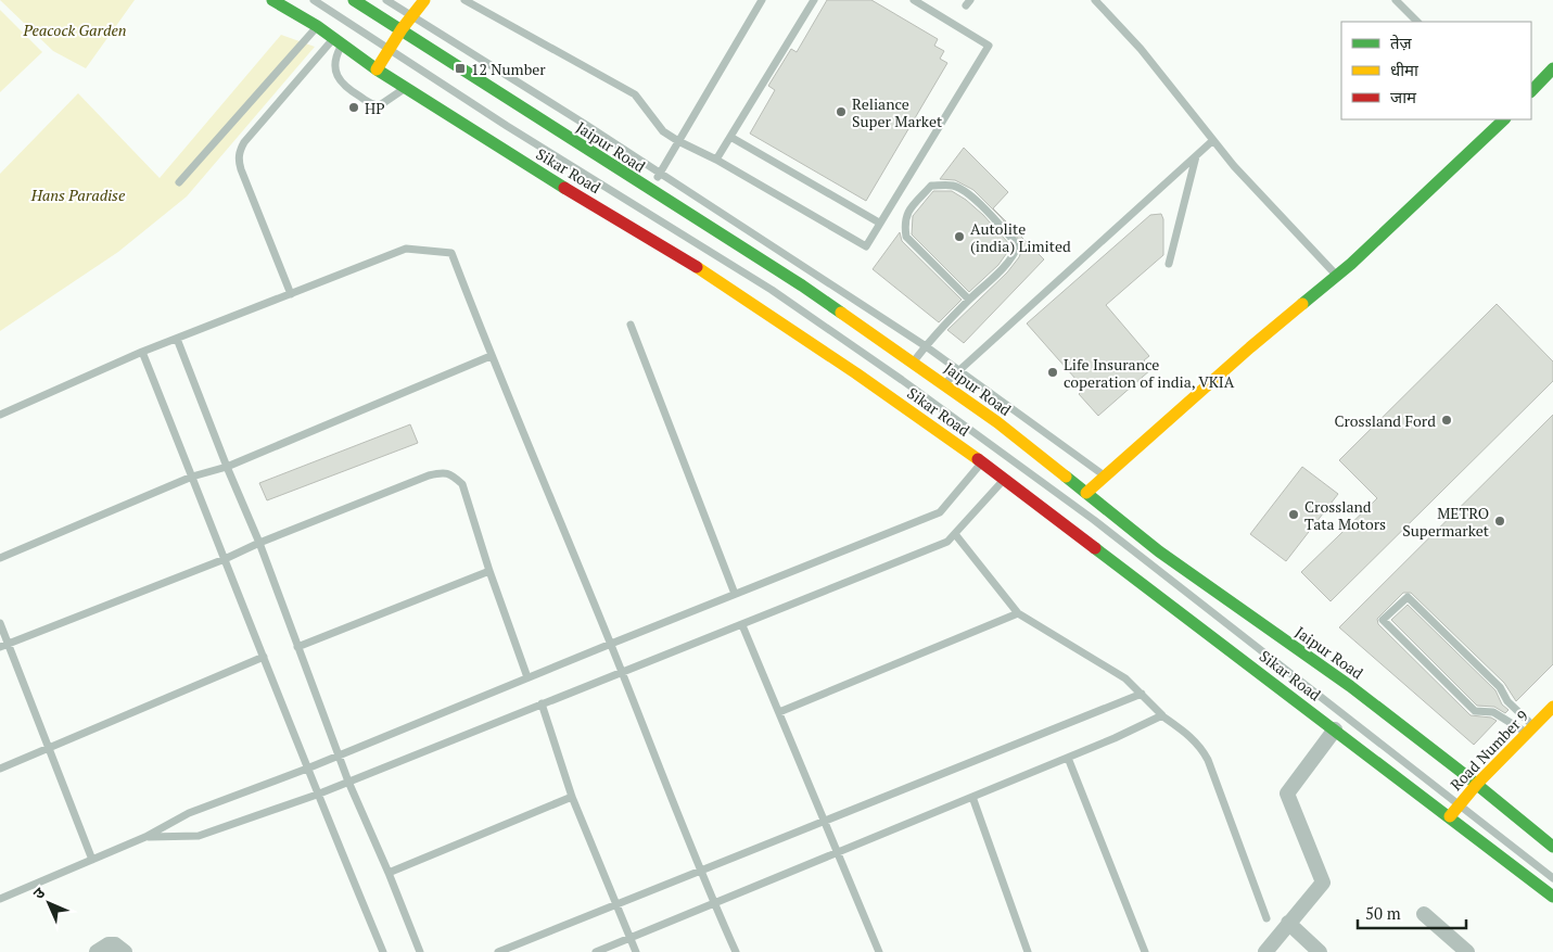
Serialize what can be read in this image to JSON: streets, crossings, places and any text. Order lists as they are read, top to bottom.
{
  "streets": {
    "main road": ["Jaipur Road", "Sikar Road", "Road Number 9"]
  },
  "crossings": [
    ["Jaipur Road", "Road Number 9"],
    ["Sikar Road", "Road Number 9"]
  ],
  "parks": ["Peacock Garden", "Hans Paradise"],
  "places": {
    "transit": ["12 Number"],
    "other": [
      "HP",
      "Reliance Super Market",
      "Autolite (india) Limited",
      "Life Insurance coperation of india, VKIA",
      "Crossland Ford",
      "Crossland Tata Motors",
      "METRO Supermarket"
    ]
  },
  "legend": ["तेज़", "धीमा", "जाम"],
  "scale_bar": "50 m",
  "north": "top left"
}
